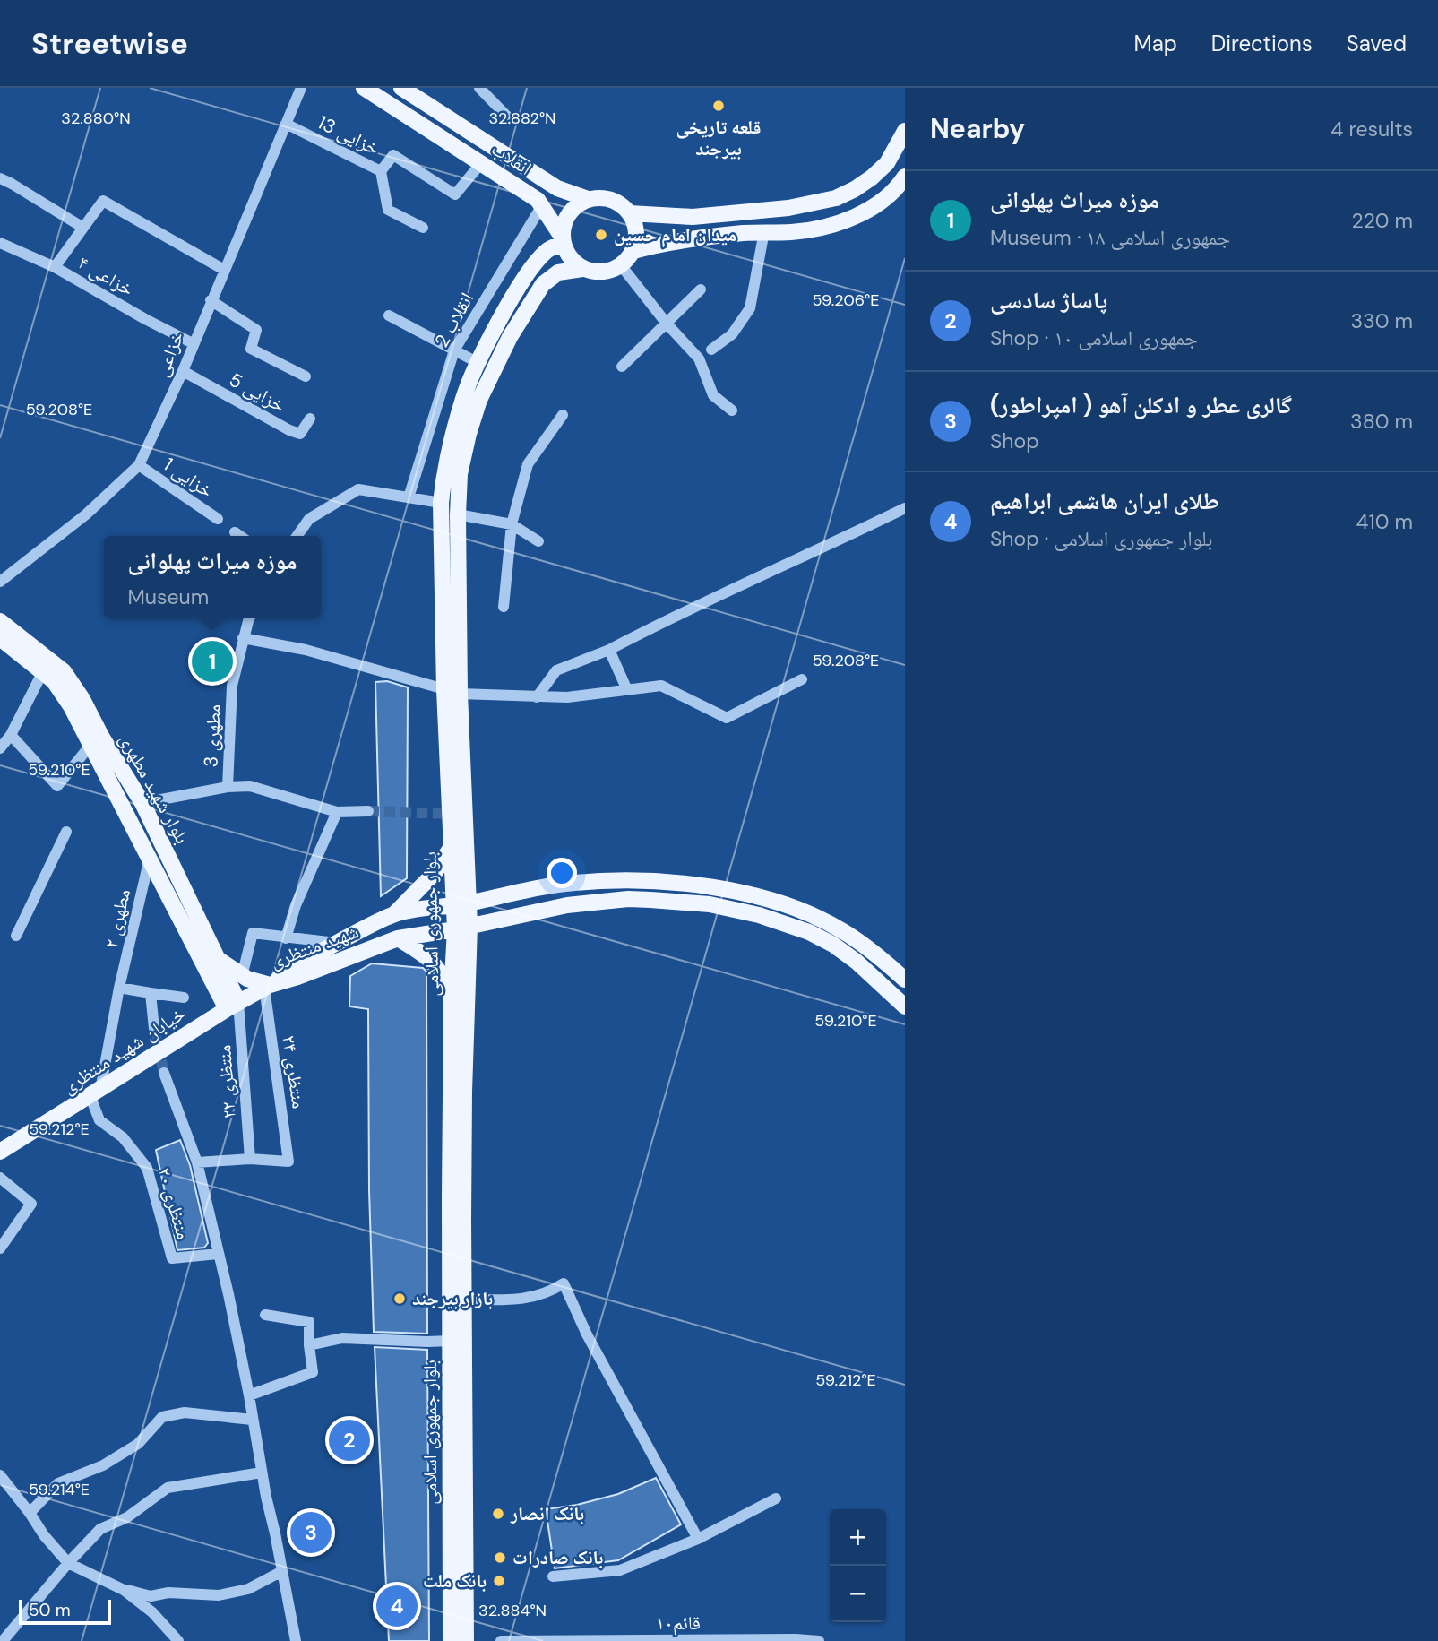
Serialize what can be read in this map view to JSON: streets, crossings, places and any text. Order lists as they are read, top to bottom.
{
  "streets": {
    "main road": [
      "انقلاب",
      "بلوار شهید مطهری",
      "بلوار جمهوری اسلامی",
      "شهید منتظری",
      "خیابان شهید منتظری"
    ],
    "street": [
      "خزایی 13",
      "خزاعی ۴",
      "انقلاب 2",
      "خزاعی",
      "خزایی 5",
      "خزایی 1",
      "مطهری 3",
      "مطهری ۲",
      "منتظری ۲۴",
      "منتظری ۲۲",
      "منتظری ۲۰",
      "قائم۱۰"
    ]
  },
  "crossings": [
    ["خزایی 13", "انقلاب"],
    ["خزایی 13", "خزاعی"],
    ["انقلاب", "انقلاب 2"],
    ["انقلاب", "بلوار جمهوری اسلامی"],
    ["خزاعی ۴", "خزاعی"],
    ["خزاعی", "خزایی 5"],
    ["خزاعی", "خزایی 1"],
    ["مطهری 3", "بلوار شهید مطهری"],
    ["بلوار شهید مطهری", "مطهری ۲"],
    ["بلوار شهید مطهری", "خیابان شهید منتظری"],
    ["بلوار شهید مطهری", "منتظری ۲۲"],
    ["مطهری ۲", "خیابان شهید منتظری"],
    ["مطهری ۲", "منتظری ۲۰"],
    ["بلوار جمهوری اسلامی", "شهید منتظری"],
    ["شهید منتظری", "خیابان شهید منتظری"],
    ["شهید منتظری", "منتظری ۲۴"],
    ["خیابان شهید منتظری", "منتظری ۲۴"],
    ["خیابان شهید منتظری", "منتظری ۲۲"],
    ["خیابان شهید منتظری", "منتظری ۲۰"],
    ["منتظری ۲۴", "منتظری ۲۲"]
  ],
  "places": [
    "قلعه تاریخی بیرجند",
    "میدان امام حسین",
    "بازار بیرجند",
    "بانک انصار",
    "بانک صادرات",
    "بانک ملت"
  ],
  "scale_bar": "50 m",
  "page": {
    "header": "Streetwise",
    "nav": ["Map", "Directions", "Saved"],
    "heading": ["Nearby", "4 results"],
    "list": [
      {
        "mark": "1",
        "name": "موزه میراث پهلوانی",
        "note": "Museum · جمهوری اسلامی ۱۸",
        "value": "220 m"
      },
      {
        "mark": "2",
        "name": "پاساژ سادسی",
        "note": "Shop · جمهوری اسلامی ۱۰",
        "value": "330 m"
      },
      {
        "mark": "3",
        "name": "گالرى عطر و ادكلن آهو ( امپراطور)",
        "note": "Shop",
        "value": "380 m"
      },
      {
        "mark": "4",
        "name": "طلای ایران هاشمی ابراهیم",
        "note": "Shop · بلوار جمهوری اسلامی",
        "value": "410 m"
      }
    ],
    "popup": ["موزه میراث پهلوانی", "Museum"],
    "pins": [
      "1",
      "2",
      "3",
      "4"
    ],
    "map_buttons": ["+", "−"],
    "scale": "50 m"
  },
  "coordinates": [
    "32.880°N",
    "32.882°N",
    "59.206°E",
    "59.208°E",
    "59.210°E",
    "59.212°E",
    "59.214°E",
    "32.884°N"
  ]
}
